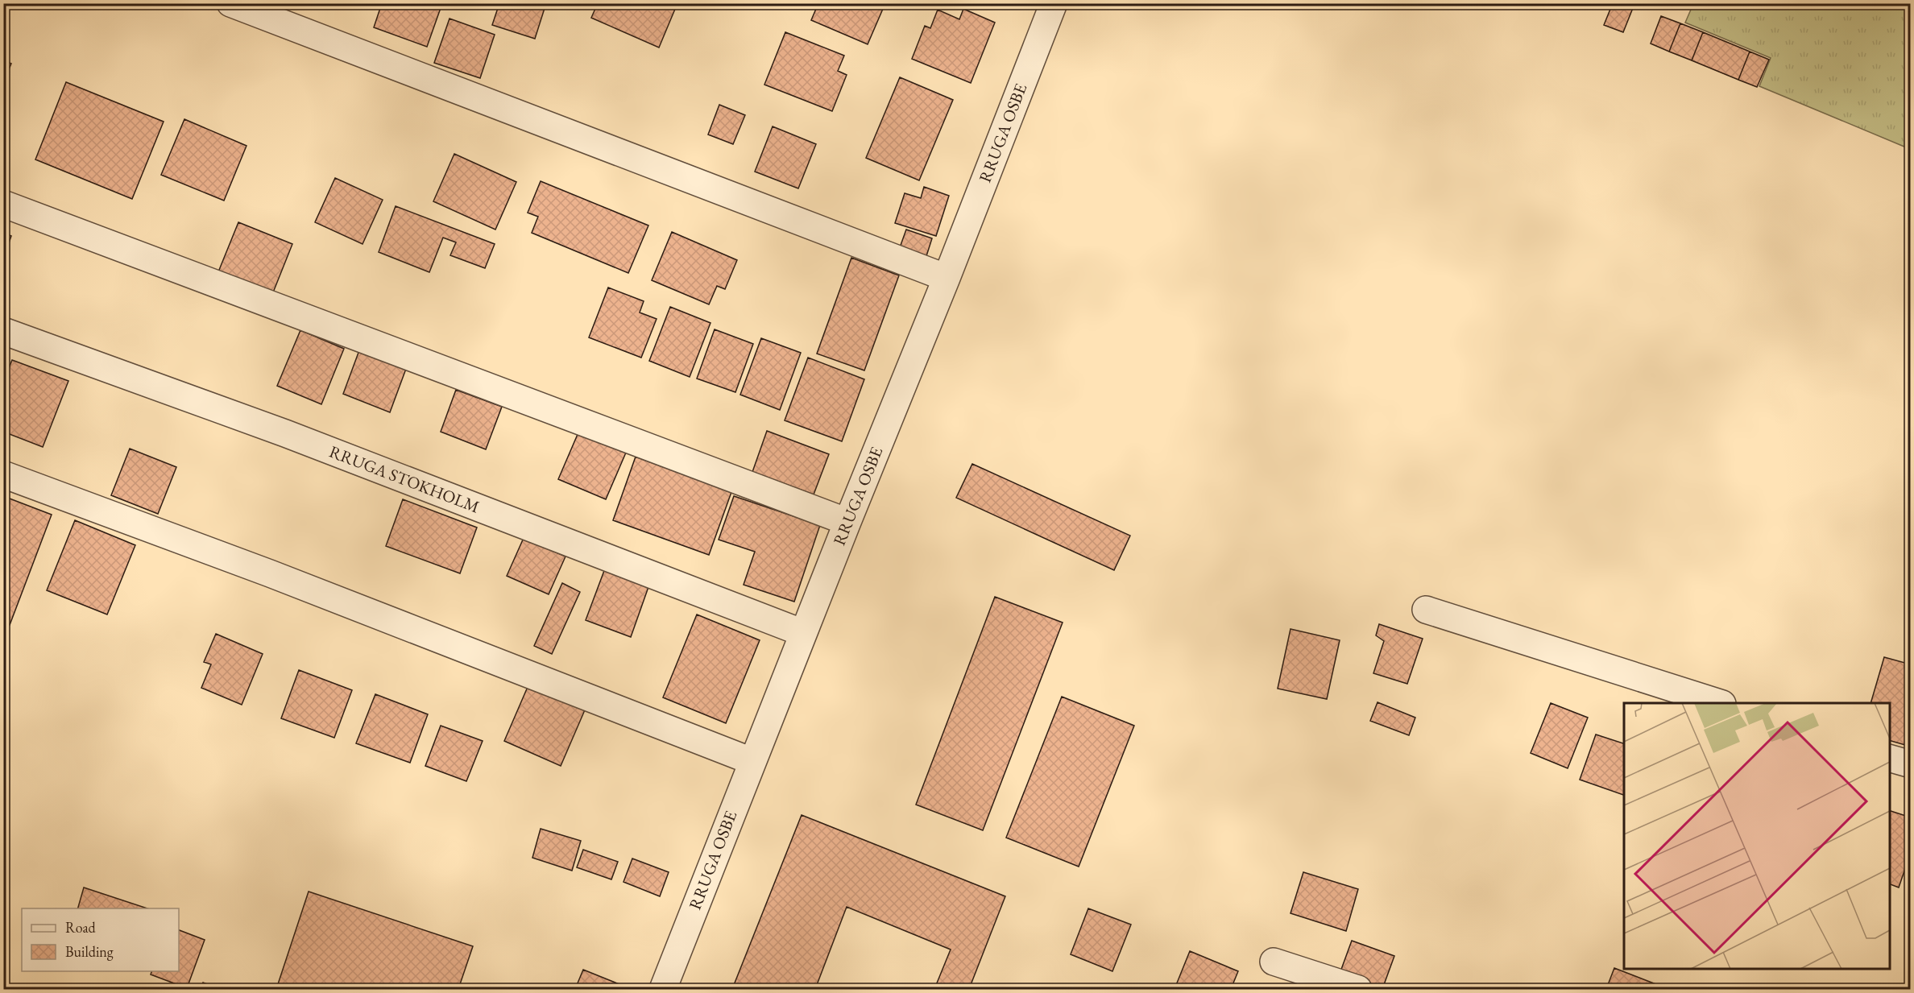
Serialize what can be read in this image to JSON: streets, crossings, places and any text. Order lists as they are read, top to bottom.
{
  "streets": {
    "street": ["RRUGA OSBE", "RRUGA STOKHOLM"]
  },
  "crossings": [
    ["RRUGA OSBE", "RRUGA STOKHOLM"]
  ],
  "legend": ["Road", "Building"]
}
